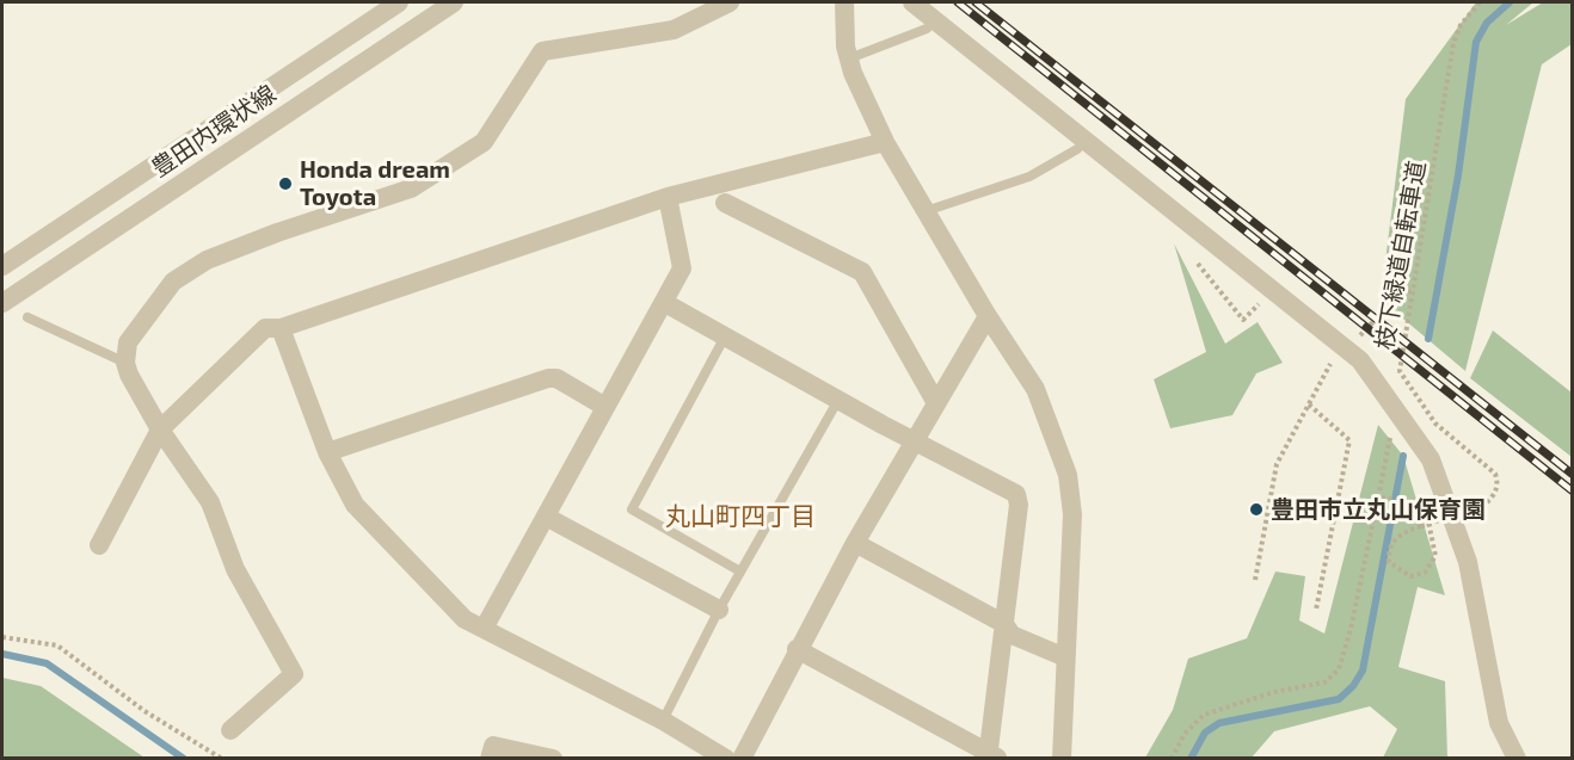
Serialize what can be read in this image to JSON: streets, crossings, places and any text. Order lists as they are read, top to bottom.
{
  "streets": {
    "street": ["豊田内環状線"],
    "path": ["枝下緑道自転車道"]
  },
  "districts": ["丸山町四丁目"],
  "places": ["Honda dream Toyota", "豊田市立丸山保育園"]
}
